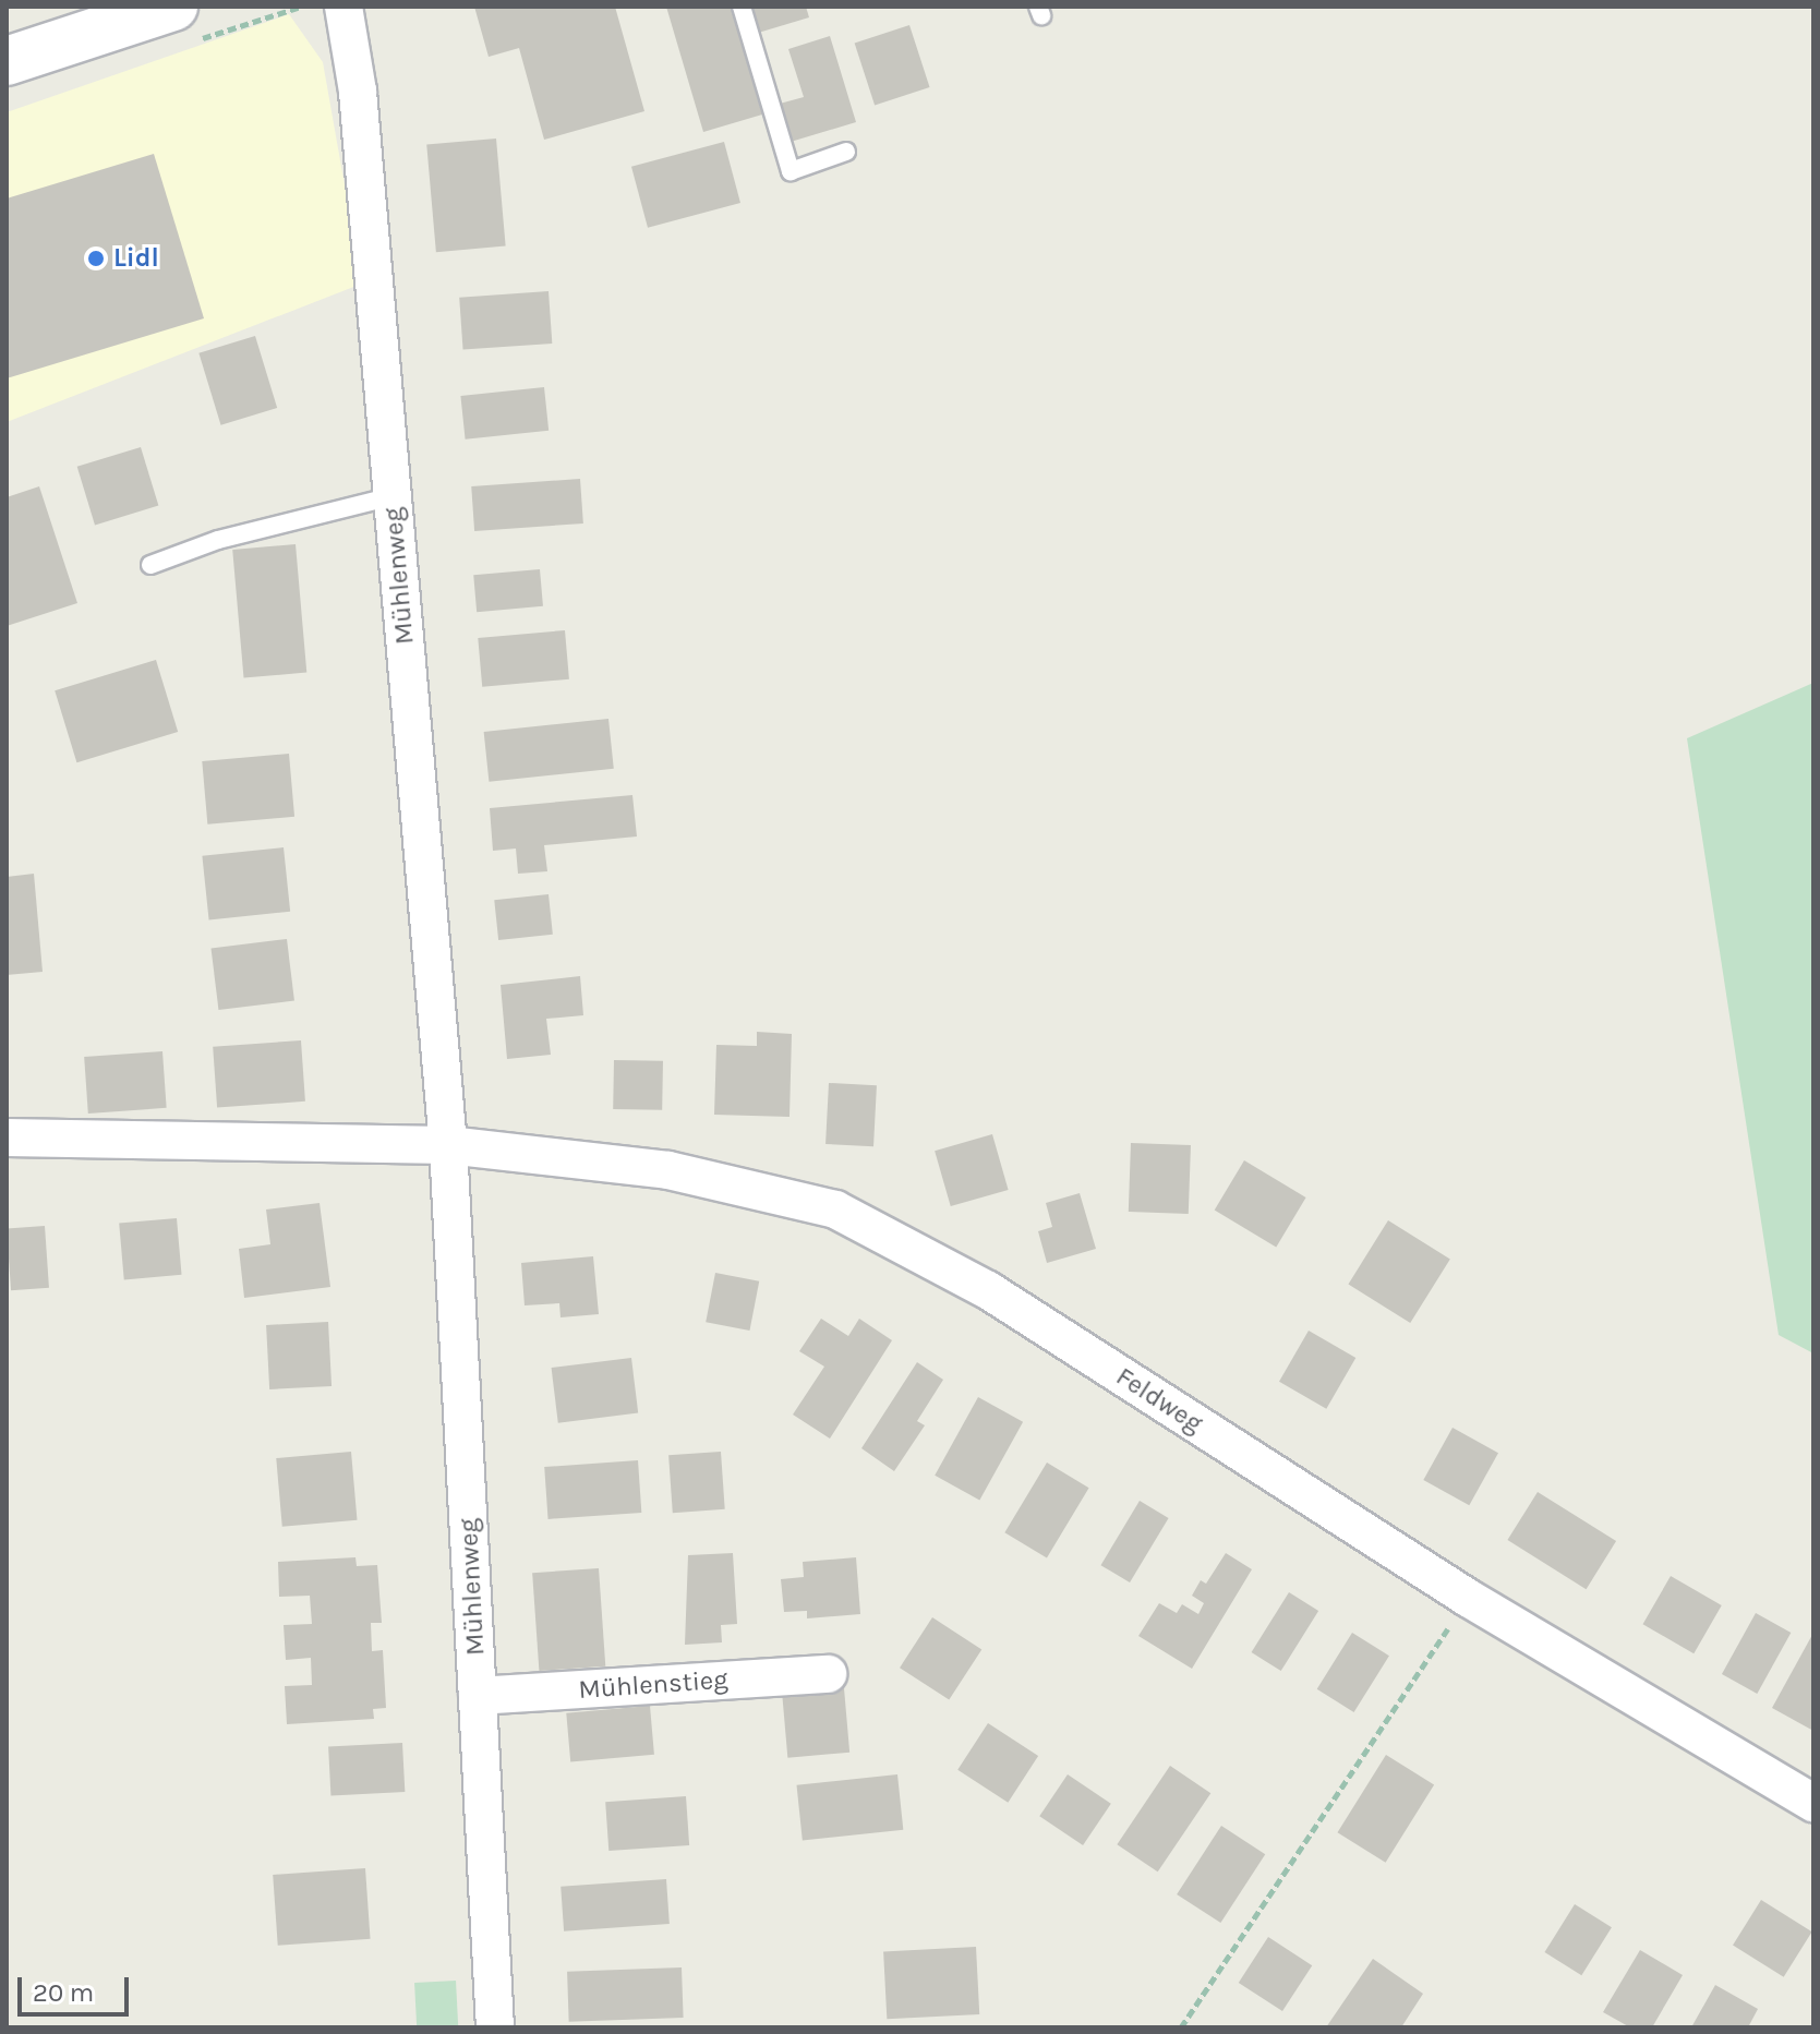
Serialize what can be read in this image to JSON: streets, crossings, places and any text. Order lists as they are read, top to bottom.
{
  "streets": {
    "street": ["Mühlenweg", "Feldweg", "Mühlenstieg"]
  },
  "crossings": [
    ["Mühlenweg", "Feldweg"],
    ["Mühlenweg", "Mühlenstieg"]
  ],
  "places": ["Lidl"],
  "scale_bar": "20 m"
}
